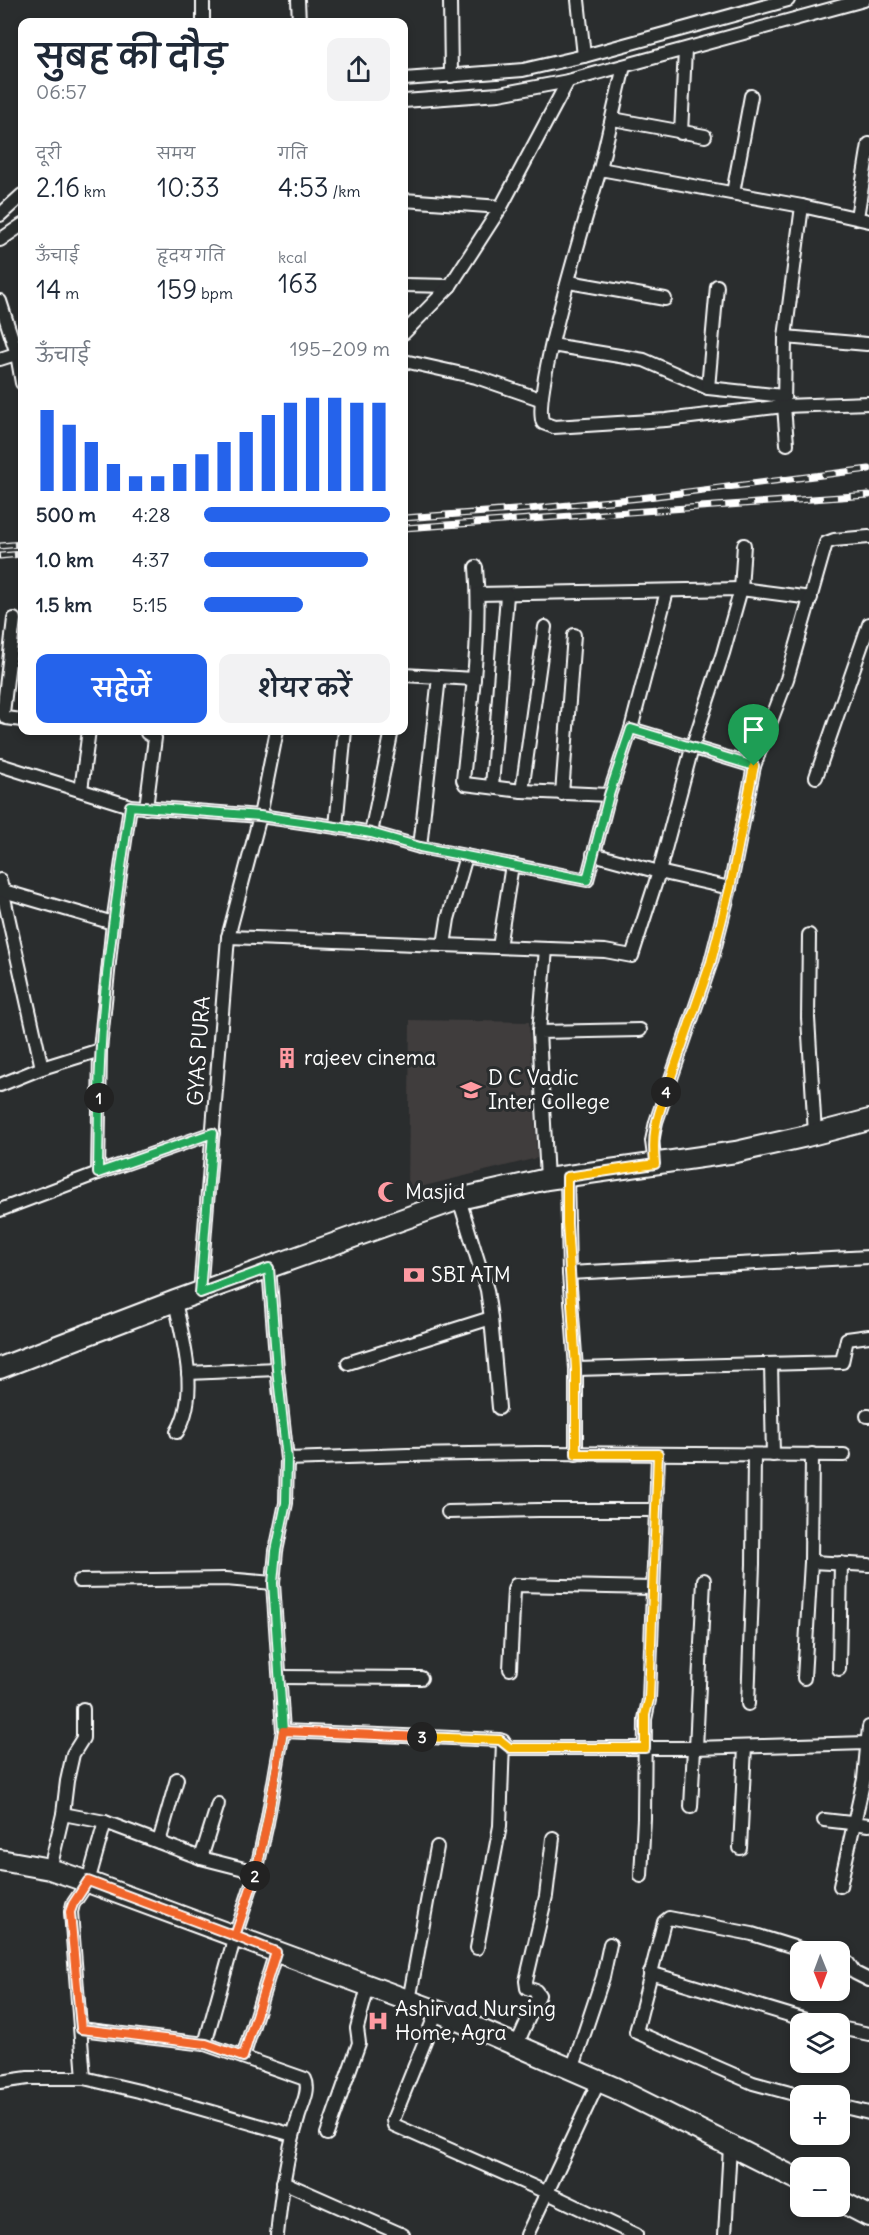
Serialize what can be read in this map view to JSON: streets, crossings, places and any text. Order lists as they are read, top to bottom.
{
  "streets": {
    "street": ["GYAS PURA"]
  },
  "places": {
    "building": ["rajeev cinema"],
    "school or university": ["D C Vadic Inter College"],
    "mosque": ["Masjid"],
    "bank": ["SBI ATM"],
    "hospital": ["Ashirvad Nursing Home, Agra"]
  },
  "north": "bottom",
  "page": {
    "heading": ["सुबह की दौड़", "06:57"],
    "stats": [
      ["दूरी", "2.16 km"],
      ["समय", "10:33"],
      ["गति", "4:53 /km"],
      ["ऊँचाई", "14 m"],
      ["हृदय गति", "159 bpm"],
      ["kcal", "163"]
    ],
    "chart": ["ऊँचाई", "195–209 m"],
    "list": [
      {
        "name": "500 m",
        "note": "4:28"
      },
      {
        "name": "1.0 km",
        "note": "4:37"
      },
      {
        "name": "1.5 km",
        "note": "5:15"
      }
    ],
    "buttons": ["सहेजें", "शेयर करें"],
    "pins": [
      "4",
      "1",
      "3",
      "2"
    ],
    "map_buttons": ["+", "−"]
  }
}
